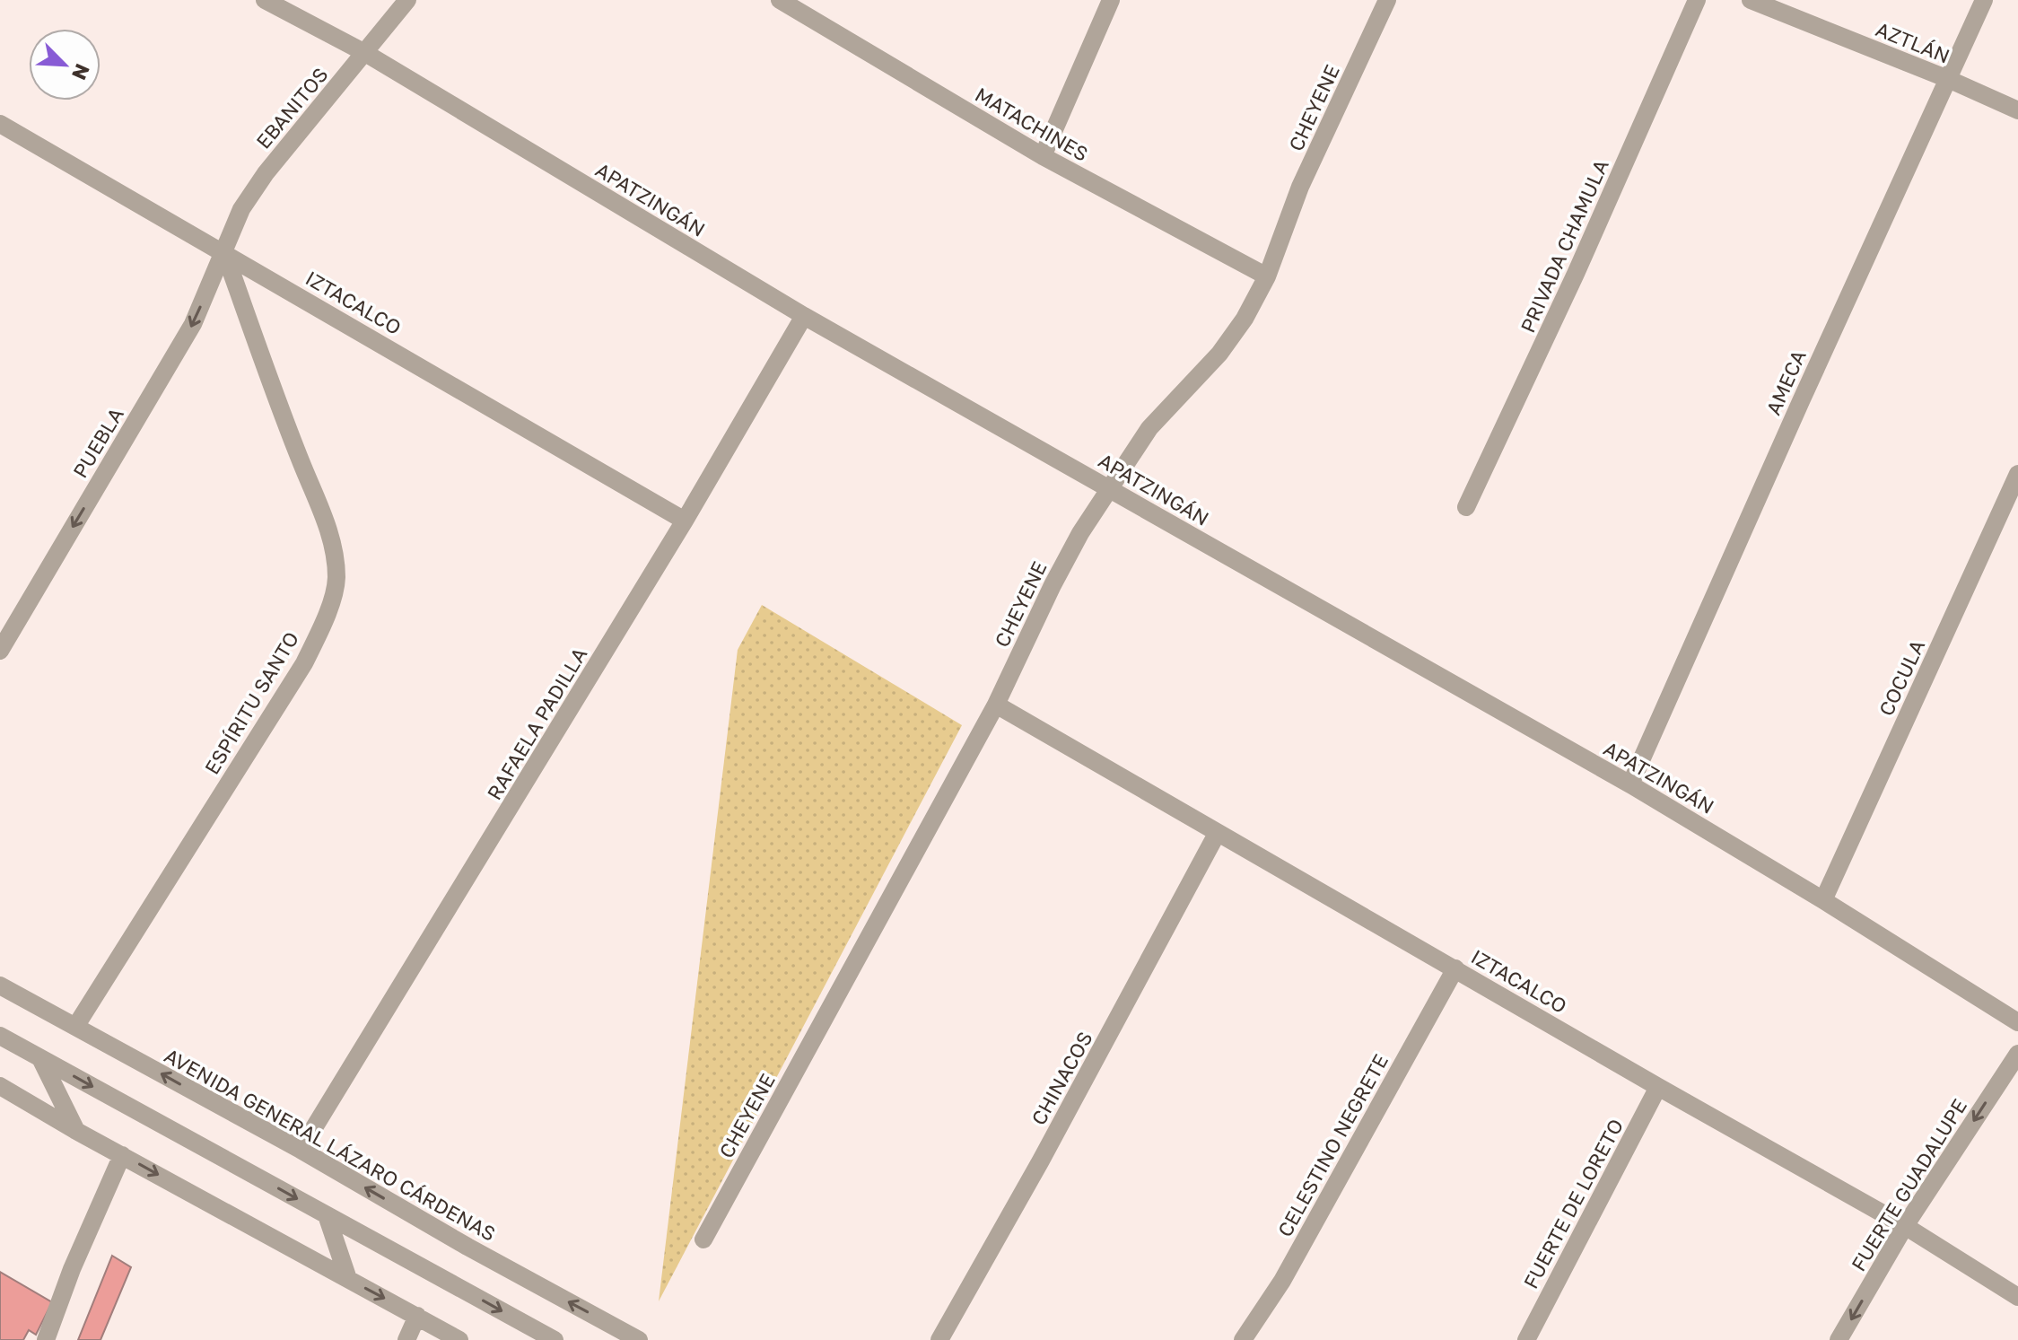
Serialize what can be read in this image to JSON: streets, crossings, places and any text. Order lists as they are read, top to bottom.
{
  "streets": {
    "street": [
      "AZTLÁN",
      "EBANITOS",
      "CHEYENE",
      "MATACHINES",
      "APATZINGÁN",
      "PRIVADA CHAMULA",
      "IZTACALCO",
      "AMECA",
      "PUEBLA",
      "COCULA",
      "ESPÍRITU SANTO",
      "RAFAELA PADILLA",
      "CHINACOS",
      "AVENIDA GENERAL LÁZARO CÁRDENAS",
      "CELESTINO NEGRETE",
      "FUERTE GUADALUPE",
      "FUERTE DE LORETO"
    ]
  },
  "crossings": [
    ["AZTLÁN", "AMECA"],
    ["EBANITOS", "APATZINGÁN"],
    ["EBANITOS", "IZTACALCO"],
    ["EBANITOS", "PUEBLA"],
    ["EBANITOS", "ESPÍRITU SANTO"],
    ["CHEYENE", "MATACHINES"],
    ["CHEYENE", "APATZINGÁN"],
    ["CHEYENE", "IZTACALCO"],
    ["APATZINGÁN", "AMECA"],
    ["APATZINGÁN", "COCULA"],
    ["APATZINGÁN", "RAFAELA PADILLA"],
    ["IZTACALCO", "PUEBLA"],
    ["IZTACALCO", "ESPÍRITU SANTO"],
    ["IZTACALCO", "RAFAELA PADILLA"],
    ["IZTACALCO", "CHINACOS"],
    ["IZTACALCO", "CELESTINO NEGRETE"],
    ["IZTACALCO", "FUERTE GUADALUPE"],
    ["IZTACALCO", "FUERTE DE LORETO"],
    ["PUEBLA", "ESPÍRITU SANTO"],
    ["ESPÍRITU SANTO", "AVENIDA GENERAL LÁZARO CÁRDENAS"],
    ["RAFAELA PADILLA", "AVENIDA GENERAL LÁZARO CÁRDENAS"]
  ],
  "one_way": ["PUEBLA", "FUERTE GUADALUPE"],
  "north": "bottom right"
}
